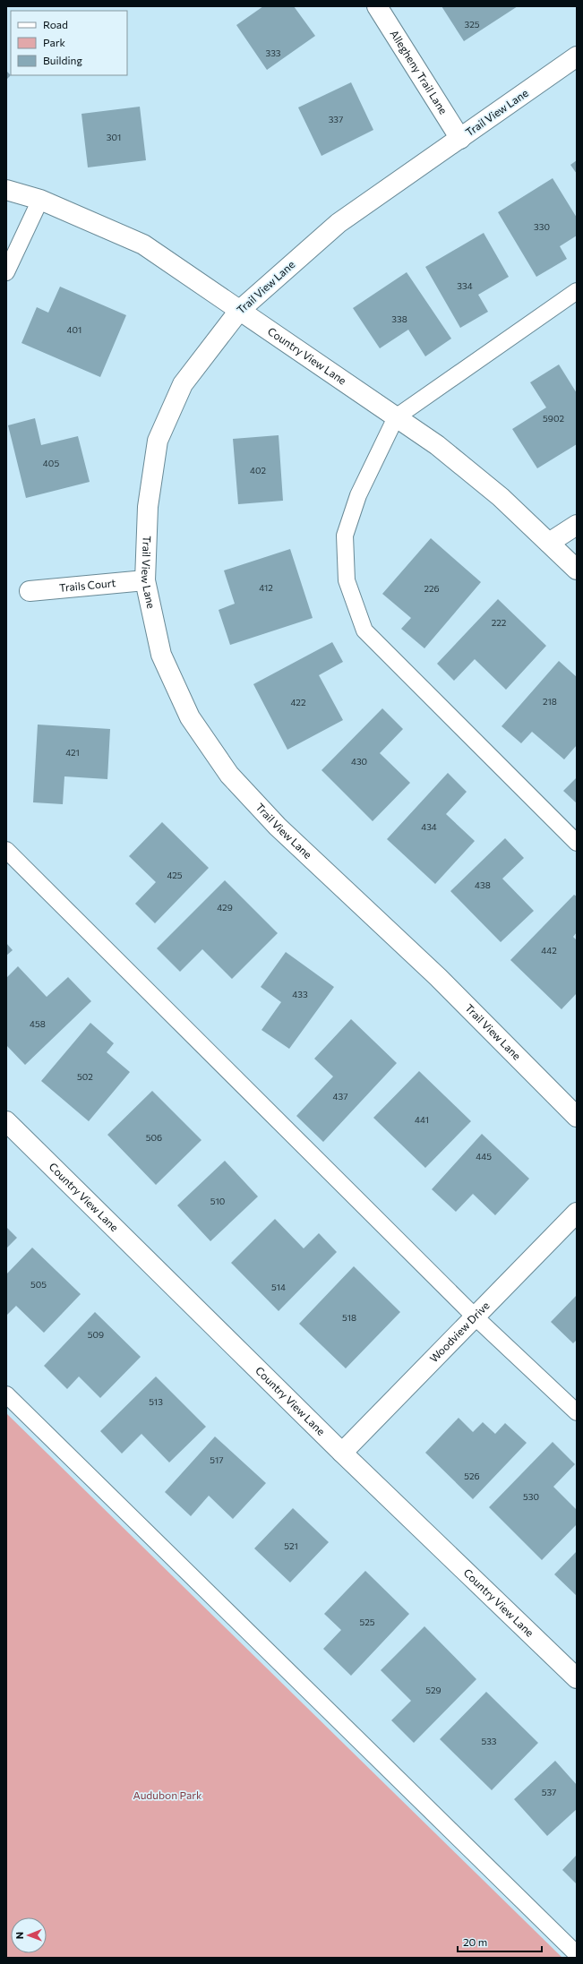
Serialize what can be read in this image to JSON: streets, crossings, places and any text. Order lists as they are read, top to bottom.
{
  "streets": {
    "street": [
      "Allegheny Trail Lane",
      "Trail View Lane",
      "Country View Lane",
      "Trails Court",
      "Woodview Drive"
    ]
  },
  "crossings": [
    ["Allegheny Trail Lane", "Trail View Lane"],
    ["Trail View Lane", "Country View Lane"],
    ["Trail View Lane", "Trails Court"],
    ["Country View Lane", "Woodview Drive"]
  ],
  "parks": ["Audubon Park"],
  "house_numbers": [
    "325",
    "333",
    "337",
    "301",
    "330",
    "334",
    "338",
    "401",
    "5902",
    "405",
    "402",
    "412",
    "226",
    "222",
    "218",
    "422",
    "421",
    "430",
    "434",
    "425",
    "438",
    "429",
    "442",
    "433",
    "458",
    "502",
    "437",
    "441",
    "506",
    "445",
    "510",
    "505",
    "514",
    "518",
    "509",
    "513",
    "517",
    "526",
    "530",
    "521",
    "525",
    "529",
    "533",
    "537"
  ],
  "legend": ["Road", "Park", "Building"],
  "scale_bar": "20 m",
  "north": "left"
}
